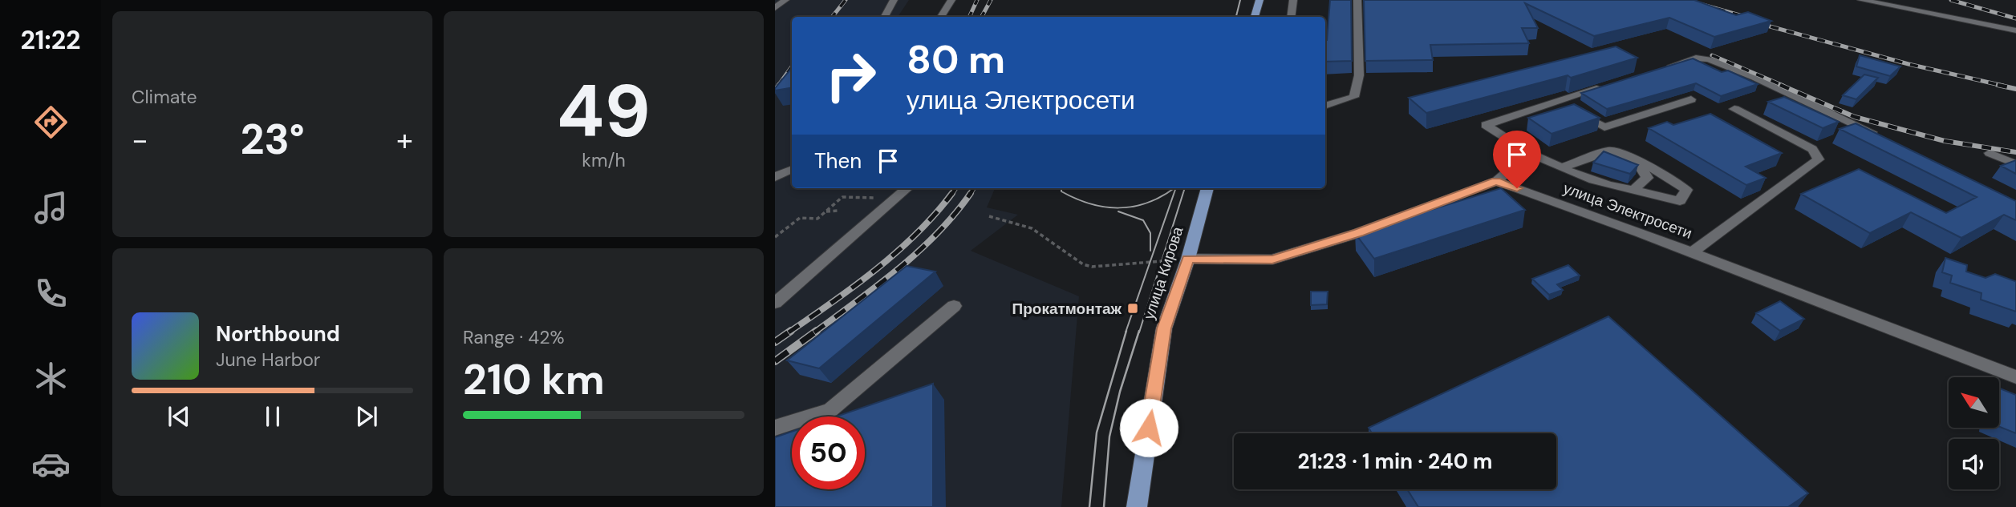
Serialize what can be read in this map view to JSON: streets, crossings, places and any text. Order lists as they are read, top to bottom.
{
  "streets": {
    "main road": ["улица Кирова"],
    "street": ["улица Электросети"]
  },
  "places": {
    "transit": ["Прокатмонтаж"]
  },
  "north": "top left",
  "page": {
    "tabs": "21:22",
    "tile": [
      "Climate",
      ["49", "km/h"],
      ["Range · 42%", "210 km"]
    ],
    "turn": ["80 m", "улица Электросети"],
    "heat": ["−", "23°", "+"],
    "then": "Then",
    "song": ["Northbound", "June Harbor"],
    "limit": "50",
    "trip": "21:23 · 1 min · 240 m"
  }
}
